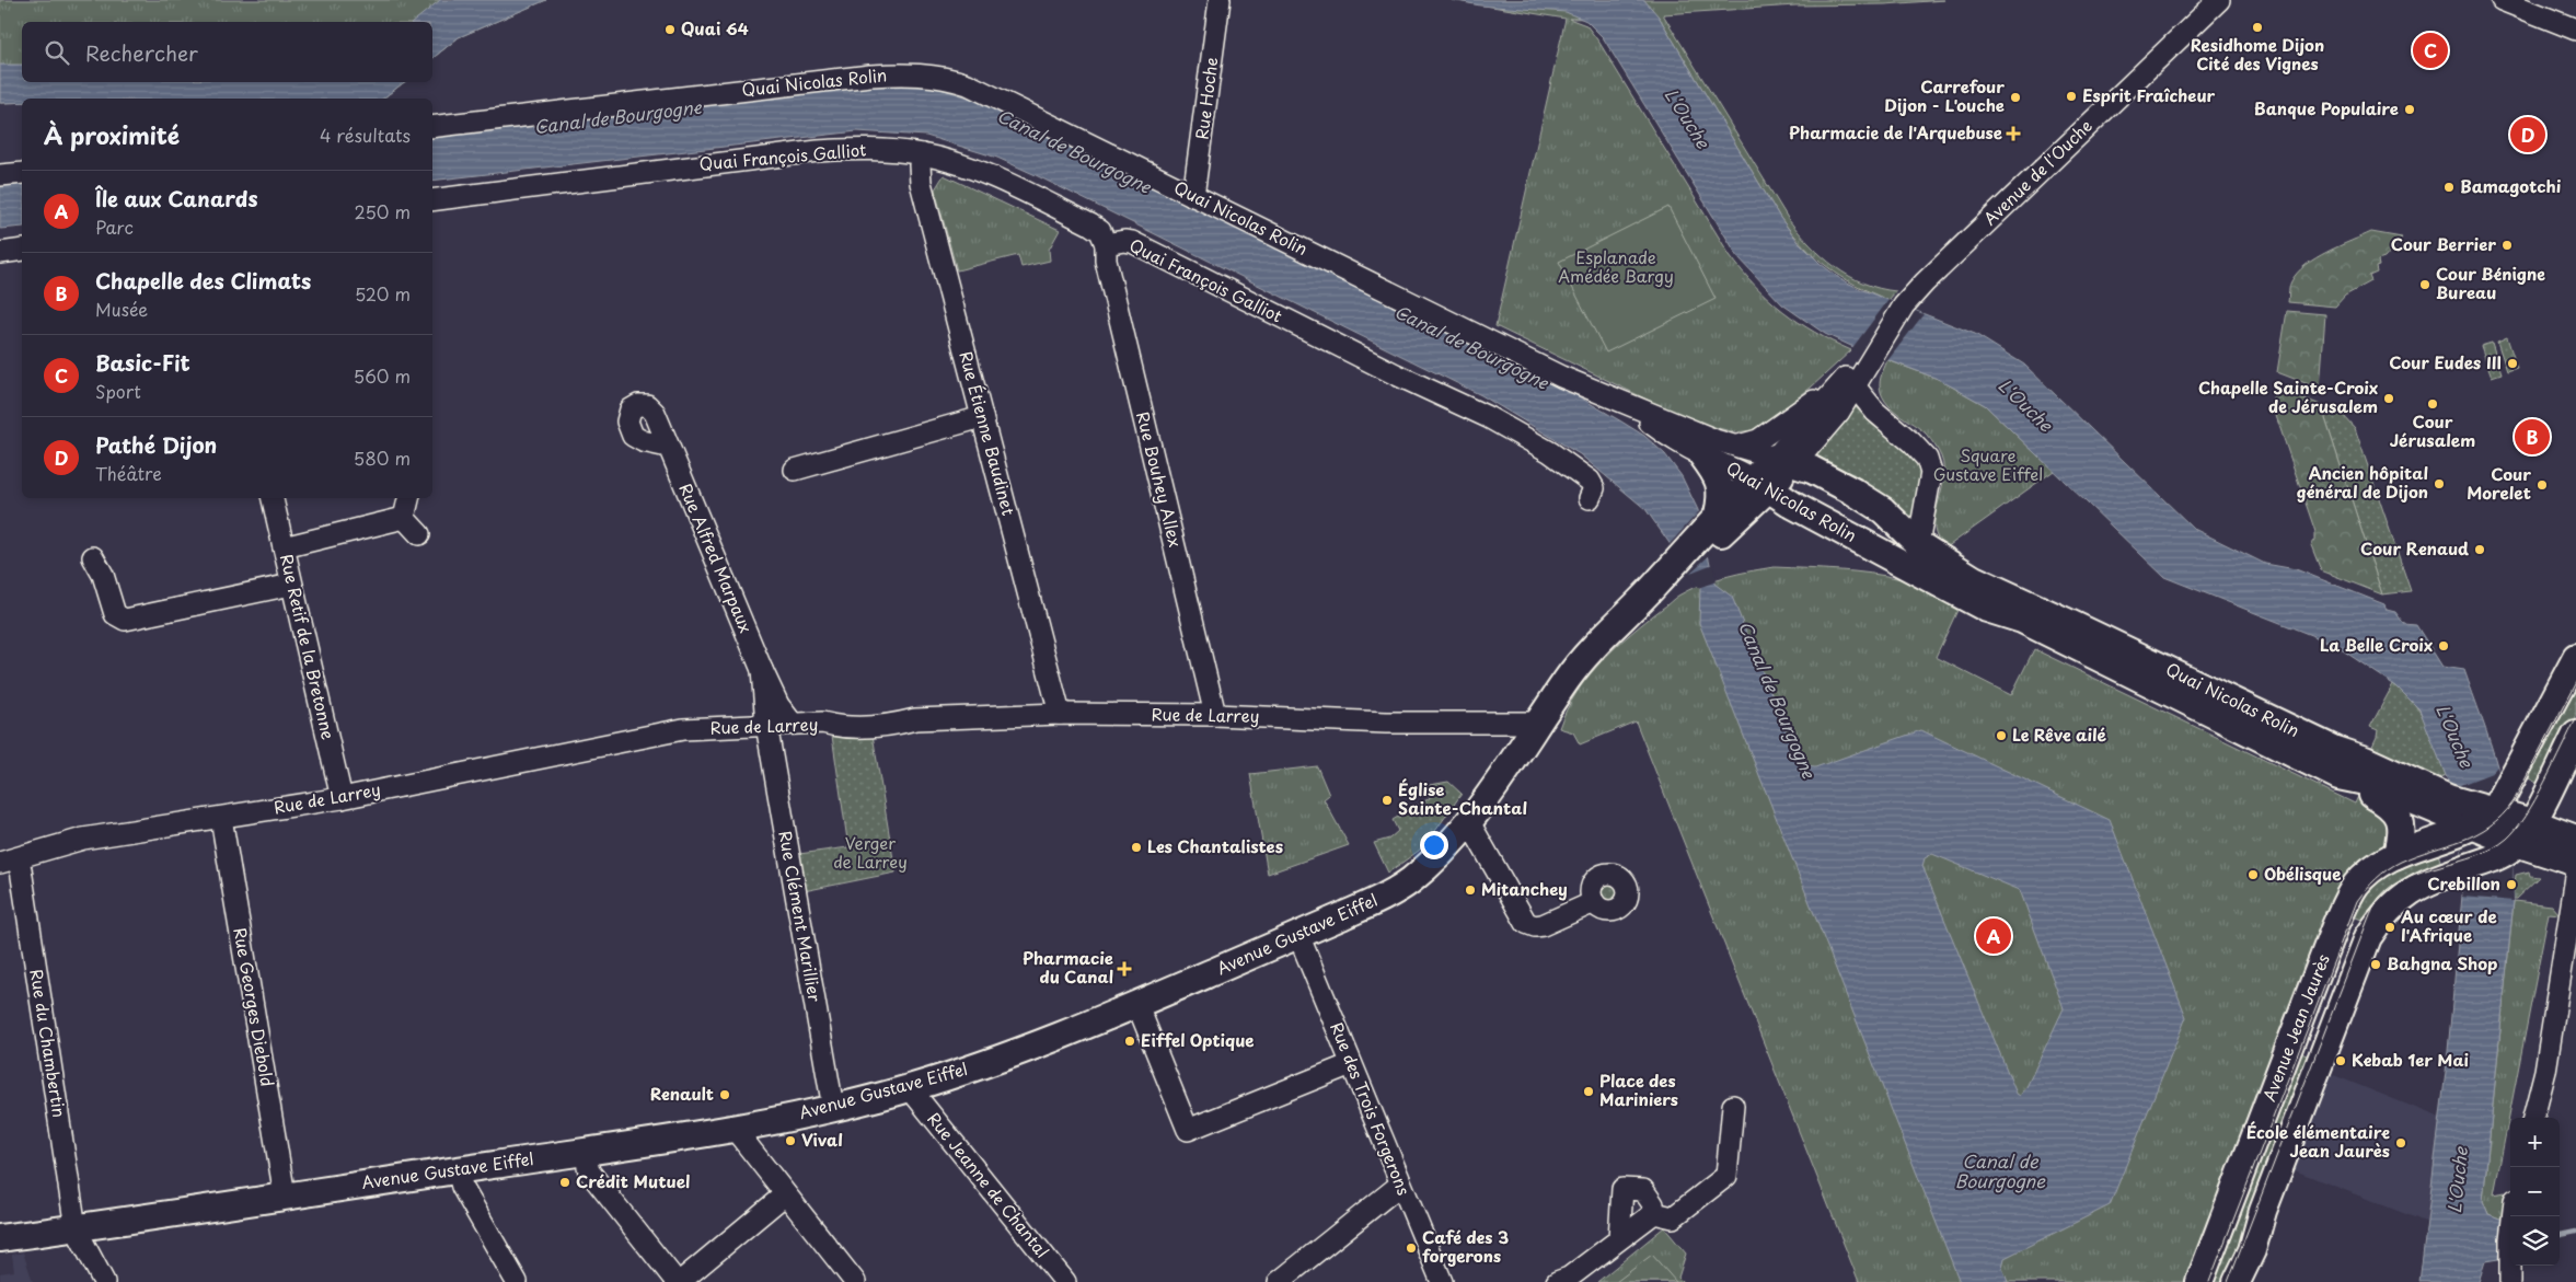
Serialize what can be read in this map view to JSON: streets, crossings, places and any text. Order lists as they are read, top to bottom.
{
  "streets": {
    "main road": ["Quai Nicolas Rolin", "Avenue Gustave Eiffel", "Avenue Jean Jaurès"],
    "street": [
      "Rue Hoche",
      "Quai François Galliot",
      "Avenue de l'Ouche",
      "Rue Étienne Baudinet",
      "Rue Bouhey Allex",
      "Rue Alfred Marpaux",
      "Rue Retif de la Bretonne",
      "Rue de Larrey",
      "Rue Clément Marillier",
      "Rue Georges Diebold",
      "Rue du Chambertin",
      "Rue des Trois Forgerons",
      "Rue Jeanne de Chantal"
    ]
  },
  "crossings": [
    ["Quai Nicolas Rolin", "Rue Hoche"],
    ["Quai Nicolas Rolin", "Avenue de l'Ouche"],
    ["Quai Nicolas Rolin", "Avenue Gustave Eiffel"],
    ["Quai Nicolas Rolin", "Avenue Jean Jaurès"],
    ["Quai François Galliot", "Rue Étienne Baudinet"],
    ["Quai François Galliot", "Rue Bouhey Allex"],
    ["Avenue de l'Ouche", "Avenue Gustave Eiffel"],
    ["Rue Étienne Baudinet", "Rue de Larrey"],
    ["Rue Bouhey Allex", "Rue de Larrey"],
    ["Rue Alfred Marpaux", "Rue de Larrey"],
    ["Rue Alfred Marpaux", "Rue Clément Marillier"],
    ["Rue Retif de la Bretonne", "Rue de Larrey"],
    ["Rue de Larrey", "Rue Clément Marillier"],
    ["Rue de Larrey", "Avenue Gustave Eiffel"],
    ["Rue de Larrey", "Rue Georges Diebold"],
    ["Rue de Larrey", "Rue du Chambertin"],
    ["Rue Clément Marillier", "Avenue Gustave Eiffel"],
    ["Avenue Gustave Eiffel", "Rue Georges Diebold"],
    ["Avenue Gustave Eiffel", "Rue du Chambertin"],
    ["Avenue Gustave Eiffel", "Rue des Trois Forgerons"],
    ["Avenue Gustave Eiffel", "Rue Jeanne de Chantal"]
  ],
  "water": ["Canal de Bourgogne", "L'Ouche"],
  "parks": ["Esplanade Amédée Bargy", "Square Gustave Eiffel", "Verger de Larrey"],
  "places": {
    "other": [
      "Residhome Dijon Cité des Vignes",
      "Quai 64",
      "Esprit Fraîcheur",
      "Carrefour Dijon - L'ouche",
      "Banque Populaire",
      "Bamagotchi",
      "Cour Berrier",
      "Cour Bénigne Bureau",
      "Cour Eudes III",
      "Chapelle Sainte-Croix de Jérusalem",
      "Cour Jérusalem",
      "Ancien hôpital général de Dijon",
      "Cour Morelet",
      "Cour Renaud",
      "La Belle Croix",
      "Le Rêve ailé",
      "Église Sainte-Chantal",
      "Les Chantalistes",
      "Obélisque",
      "Crebillon",
      "Mitanchey",
      "Au cœur de l'Afrique",
      "Bahgna Shop",
      "Eiffel Optique",
      "Kebab 1er Mai",
      "Place des Mariniers",
      "Renault",
      "Vival",
      "École élémentaire Jean Jaurès",
      "Crédit Mutuel",
      "Café des 3 forgerons"
    ],
    "health": ["Pharmacie de l'Arquebuse", "Pharmacie du Canal"]
  },
  "page": {
    "search": "Rechercher",
    "pins": [
      "C",
      "D",
      "B",
      "A"
    ],
    "heading": ["À proximité", "4 résultats"],
    "list": [
      {
        "mark": "A",
        "name": "Île aux Canards",
        "note": "Parc",
        "value": "250 m"
      },
      {
        "mark": "B",
        "name": "Chapelle des Climats",
        "note": "Musée",
        "value": "520 m"
      },
      {
        "mark": "C",
        "name": "Basic-Fit",
        "note": "Sport",
        "value": "560 m"
      },
      {
        "mark": "D",
        "name": "Pathé Dijon",
        "note": "Théâtre",
        "value": "580 m"
      }
    ],
    "map_buttons": ["+", "−"]
  }
}
